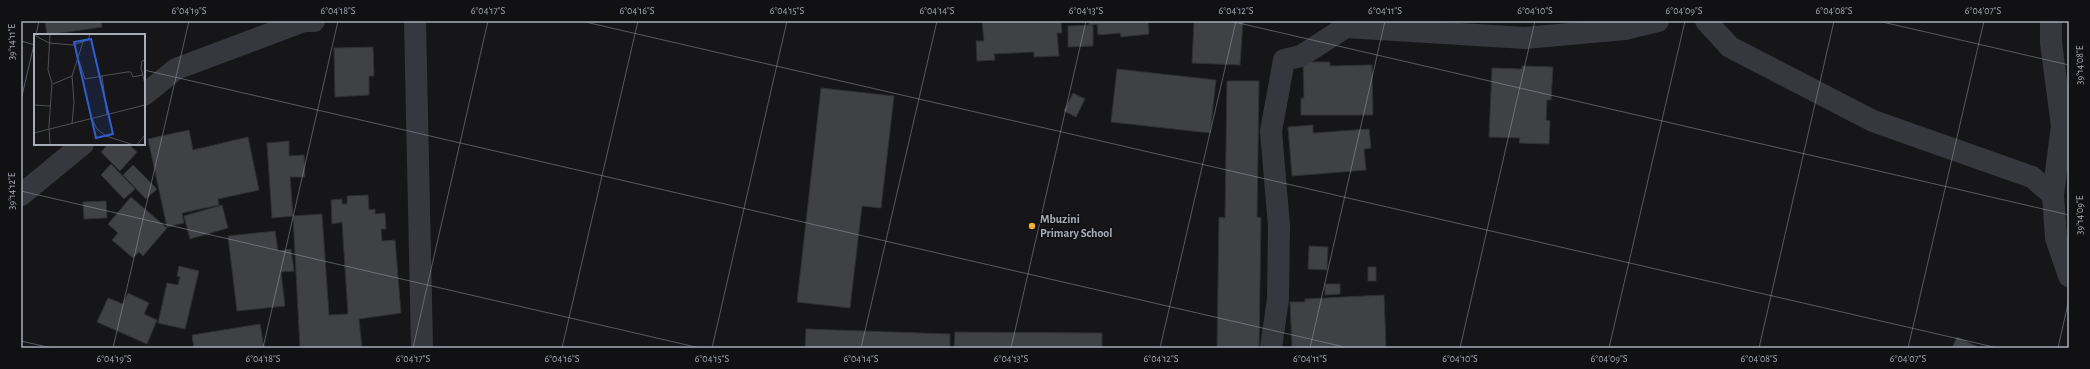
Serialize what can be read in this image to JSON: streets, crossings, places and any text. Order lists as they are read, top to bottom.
{
  "places": ["Mbuzini Primary School"],
  "coordinates": [
    "6°04'19\"S",
    "6°04'18\"S",
    "6°04'17\"S",
    "6°04'16\"S",
    "6°04'15\"S",
    "6°04'14\"S",
    "6°04'13\"S",
    "6°04'12\"S",
    "6°04'11\"S",
    "6°04'10\"S",
    "6°04'09\"S",
    "6°04'08\"S",
    "6°04'07\"S",
    "39°14'11\"E",
    "39°14'08\"E",
    "39°14'12\"E",
    "39°14'09\"E"
  ]
}
